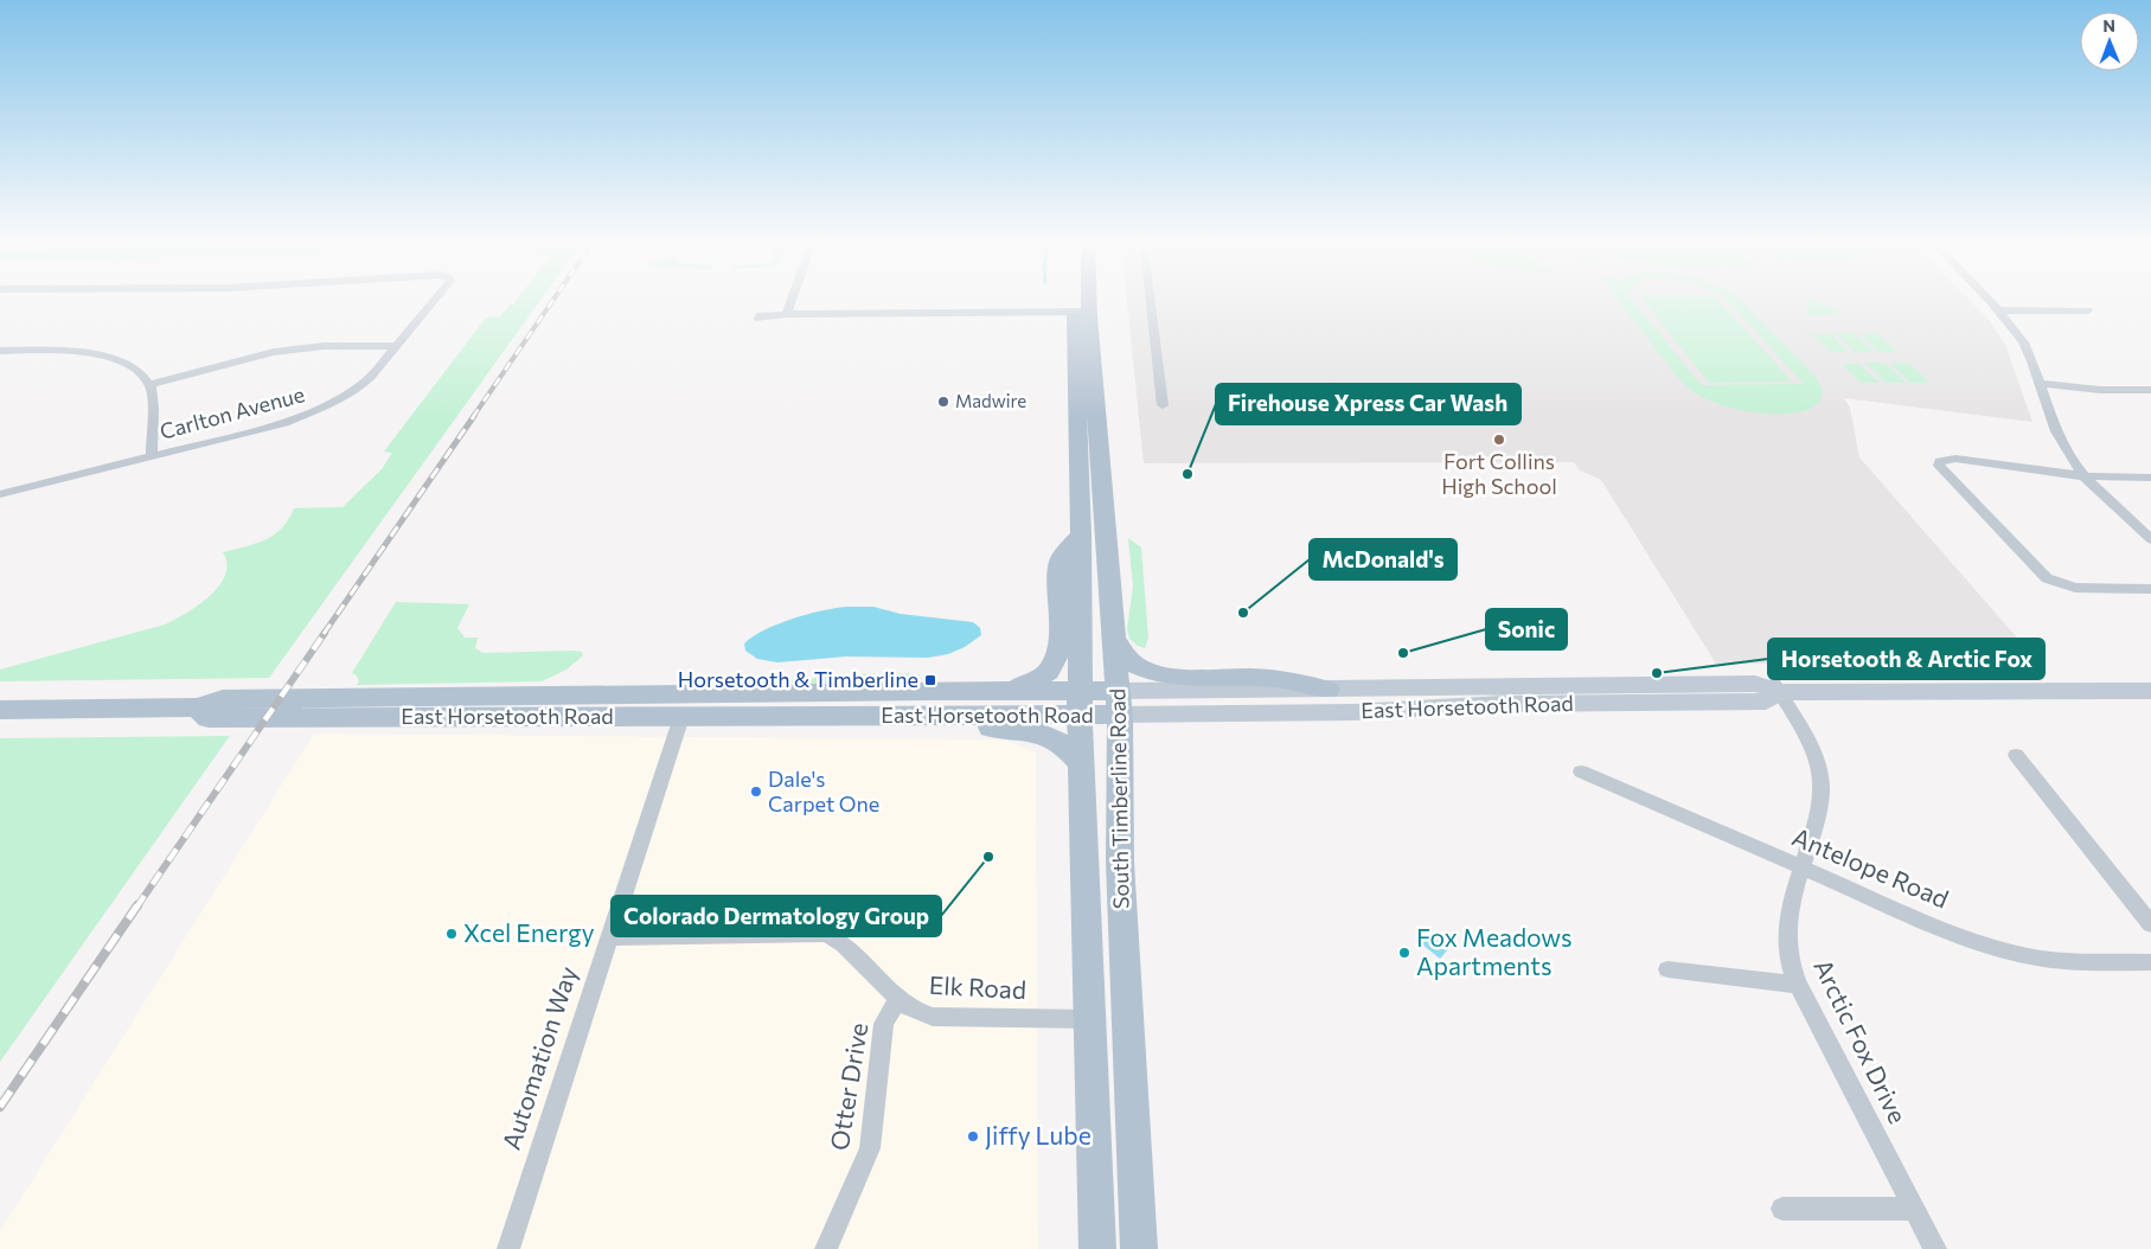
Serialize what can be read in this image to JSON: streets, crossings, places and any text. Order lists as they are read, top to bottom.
{
  "streets": {
    "main road": ["East Horsetooth Road", "South Timberline Road"],
    "street": [
      "Carlton Avenue",
      "Antelope Road",
      "Elk Road",
      "Arctic Fox Drive",
      "Automation Way",
      "Otter Drive"
    ]
  },
  "crossings": [
    ["East Horsetooth Road", "South Timberline Road"],
    ["East Horsetooth Road", "Arctic Fox Drive"],
    ["East Horsetooth Road", "Automation Way"],
    ["South Timberline Road", "Elk Road"],
    ["Antelope Road", "Arctic Fox Drive"],
    ["Elk Road", "Automation Way"],
    ["Elk Road", "Otter Drive"]
  ],
  "places": {
    "other": [
      "Madwire",
      "Fort Collins High School",
      "Firehouse Xpress Car Wash",
      "McDonald's",
      "Sonic",
      "Horsetooth & Arctic Fox",
      "Dale's Carpet One",
      "Colorado Dermatology Group",
      "Xcel Energy",
      "Fox Meadows Apartments",
      "Jiffy Lube"
    ],
    "transit": ["Horsetooth & Timberline"]
  },
  "north": "top"
}
